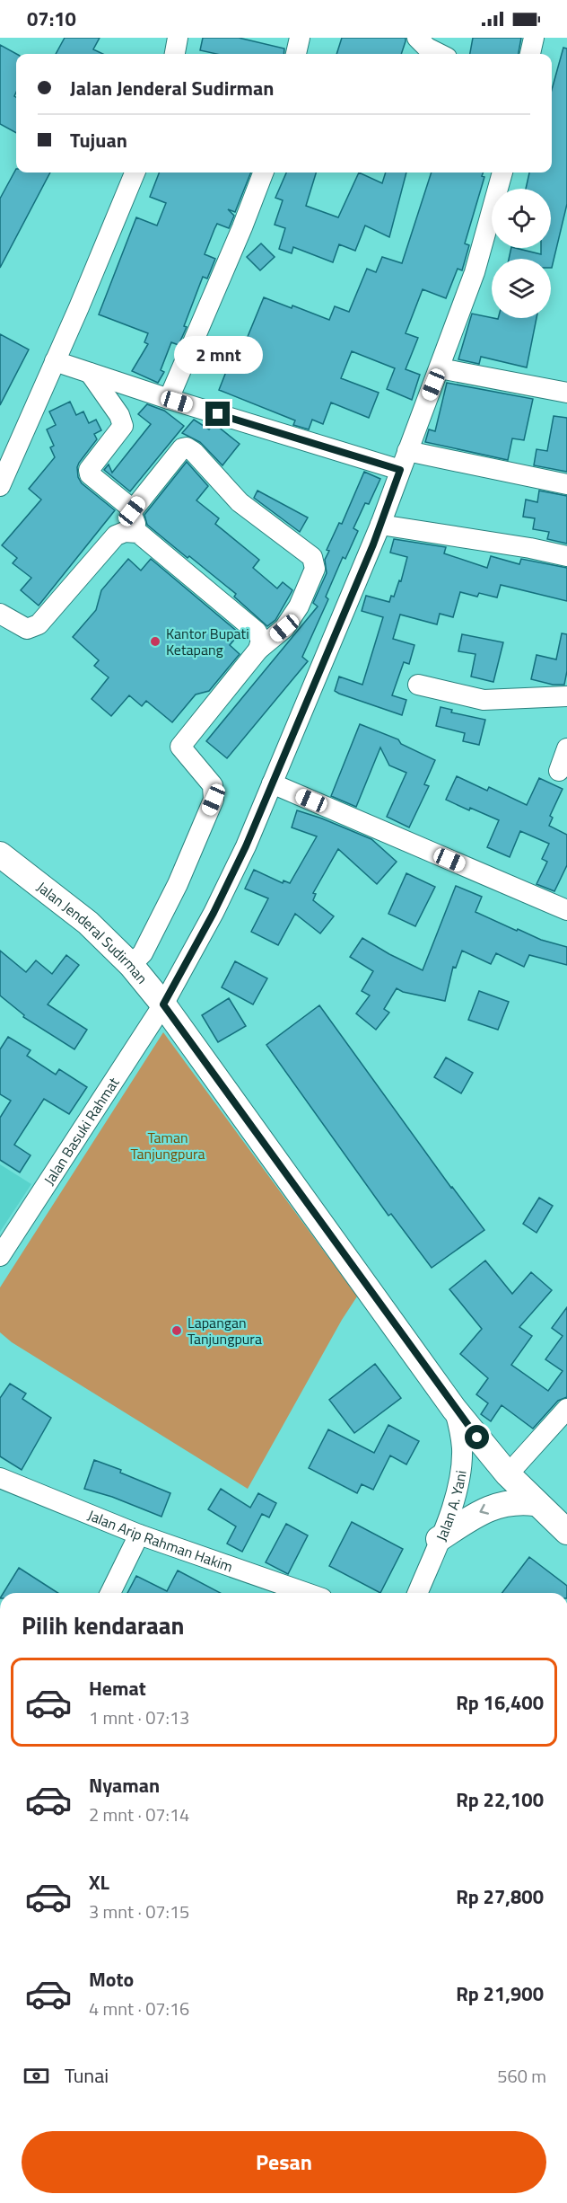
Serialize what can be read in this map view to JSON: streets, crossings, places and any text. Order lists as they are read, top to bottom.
{
  "streets": {
    "main road": ["Jalan Jenderal Sudirman"],
    "street": ["Jalan Basuki Rahmat", "Jalan A. Yani", "Jalan Arip Rahman Hakim"]
  },
  "crossings": [
    ["Jalan Jenderal Sudirman", "Jalan Basuki Rahmat"],
    ["Jalan Jenderal Sudirman", "Jalan A. Yani"]
  ],
  "parks": ["Taman Tanjungpura"],
  "places": ["Kantor Bupati Ketapang", "Lapangan Tanjungpura"],
  "page": {
    "status": "07:10",
    "banner": ["Jalan Jenderal Sudirman", "Tujuan"],
    "bubble": "2 mnt",
    "heading": "Pilih kendaraan",
    "list": [
      {
        "name": "Hemat",
        "note": "1 mnt · 07:13",
        "value": "Rp 16,400"
      },
      {
        "name": "Nyaman",
        "note": "2 mnt · 07:14",
        "value": "Rp 22,100"
      },
      {
        "name": "XL",
        "note": "3 mnt · 07:15",
        "value": "Rp 27,800"
      },
      {
        "name": "Moto",
        "note": "4 mnt · 07:16",
        "value": "Rp 21,900"
      }
    ],
    "pay": ["Tunai", "560 m"],
    "buttons": "Pesan"
  }
}
